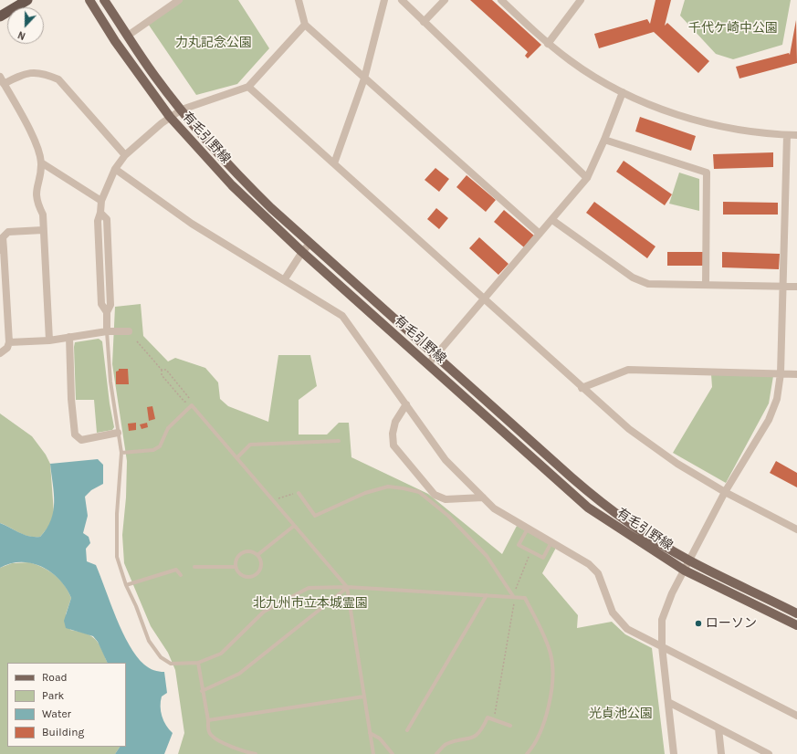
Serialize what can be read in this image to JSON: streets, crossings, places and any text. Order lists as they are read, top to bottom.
{
  "streets": {
    "main road": ["有毛引野線"]
  },
  "parks": [
    "千代ケ崎中公園",
    "力丸記念公園",
    "北九州市立本城霊園",
    "光貞池公園"
  ],
  "places": ["ローソン"],
  "legend": [
    "Road",
    "Park",
    "Water",
    "Building"
  ],
  "north": "bottom"
}
